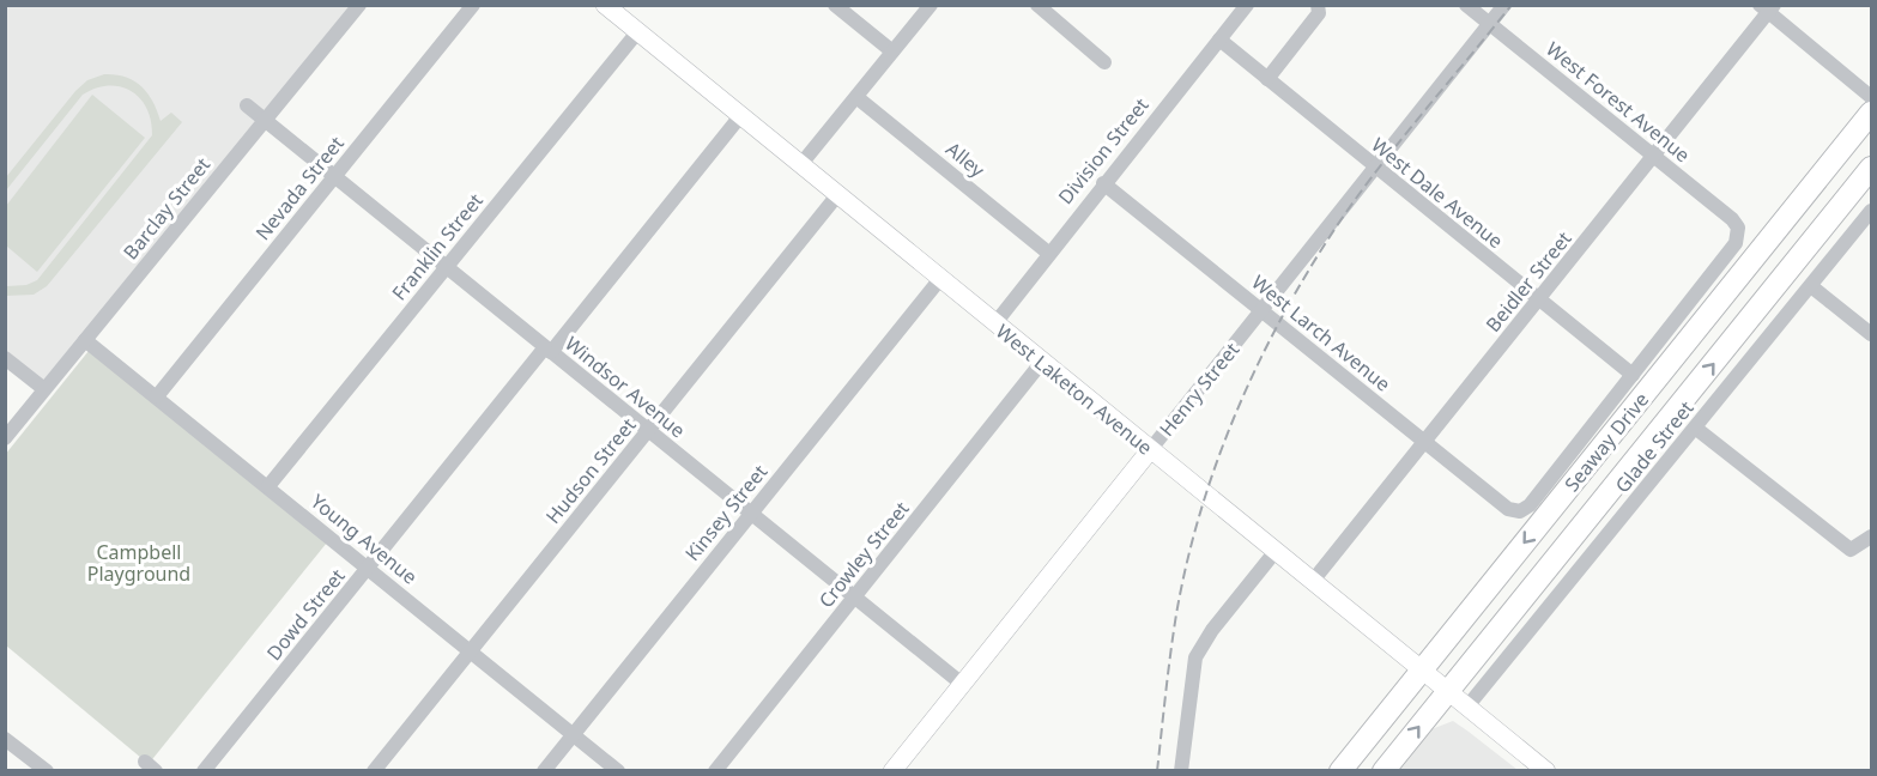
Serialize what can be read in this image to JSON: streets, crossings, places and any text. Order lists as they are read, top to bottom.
{
  "streets": {
    "highway": ["Seaway Drive"],
    "main road": ["West Laketon Avenue", "Henry Street"],
    "street": [
      "West Forest Avenue",
      "Division Street",
      "Alley",
      "Nevada Street",
      "West Dale Avenue",
      "Barclay Street",
      "Franklin Street",
      "Beidler Street",
      "West Larch Avenue",
      "Windsor Avenue",
      "Glade Street",
      "Hudson Street",
      "Kinsey Street",
      "Young Avenue",
      "Crowley Street",
      "Dowd Street"
    ]
  },
  "crossings": [
    ["West Forest Avenue", "West Dale Avenue"],
    ["West Forest Avenue", "Beidler Street"],
    ["West Forest Avenue", "West Larch Avenue"],
    ["West Forest Avenue", "Henry Street"],
    ["Division Street", "Alley"],
    ["Division Street", "West Dale Avenue"],
    ["Division Street", "West Larch Avenue"],
    ["Division Street", "West Laketon Avenue"],
    ["Nevada Street", "Windsor Avenue"],
    ["Nevada Street", "Young Avenue"],
    ["West Dale Avenue", "Beidler Street"],
    ["West Dale Avenue", "West Larch Avenue"],
    ["West Dale Avenue", "Henry Street"],
    ["Barclay Street", "Windsor Avenue"],
    ["Barclay Street", "Young Avenue"],
    ["Franklin Street", "Windsor Avenue"],
    ["Franklin Street", "West Laketon Avenue"],
    ["Franklin Street", "Young Avenue"],
    ["Beidler Street", "West Larch Avenue"],
    ["Beidler Street", "West Laketon Avenue"],
    ["West Larch Avenue", "Henry Street"],
    ["Windsor Avenue", "Henry Street"],
    ["Windsor Avenue", "Hudson Street"],
    ["Windsor Avenue", "Kinsey Street"],
    ["Windsor Avenue", "Crowley Street"],
    ["Windsor Avenue", "Dowd Street"],
    ["West Laketon Avenue", "Henry Street"],
    ["West Laketon Avenue", "Seaway Drive"],
    ["West Laketon Avenue", "Glade Street"],
    ["West Laketon Avenue", "Hudson Street"],
    ["West Laketon Avenue", "Kinsey Street"],
    ["West Laketon Avenue", "Crowley Street"],
    ["West Laketon Avenue", "Dowd Street"],
    ["Hudson Street", "Young Avenue"],
    ["Kinsey Street", "Young Avenue"],
    ["Young Avenue", "Dowd Street"]
  ],
  "parks": ["Campbell Playground"]
}
